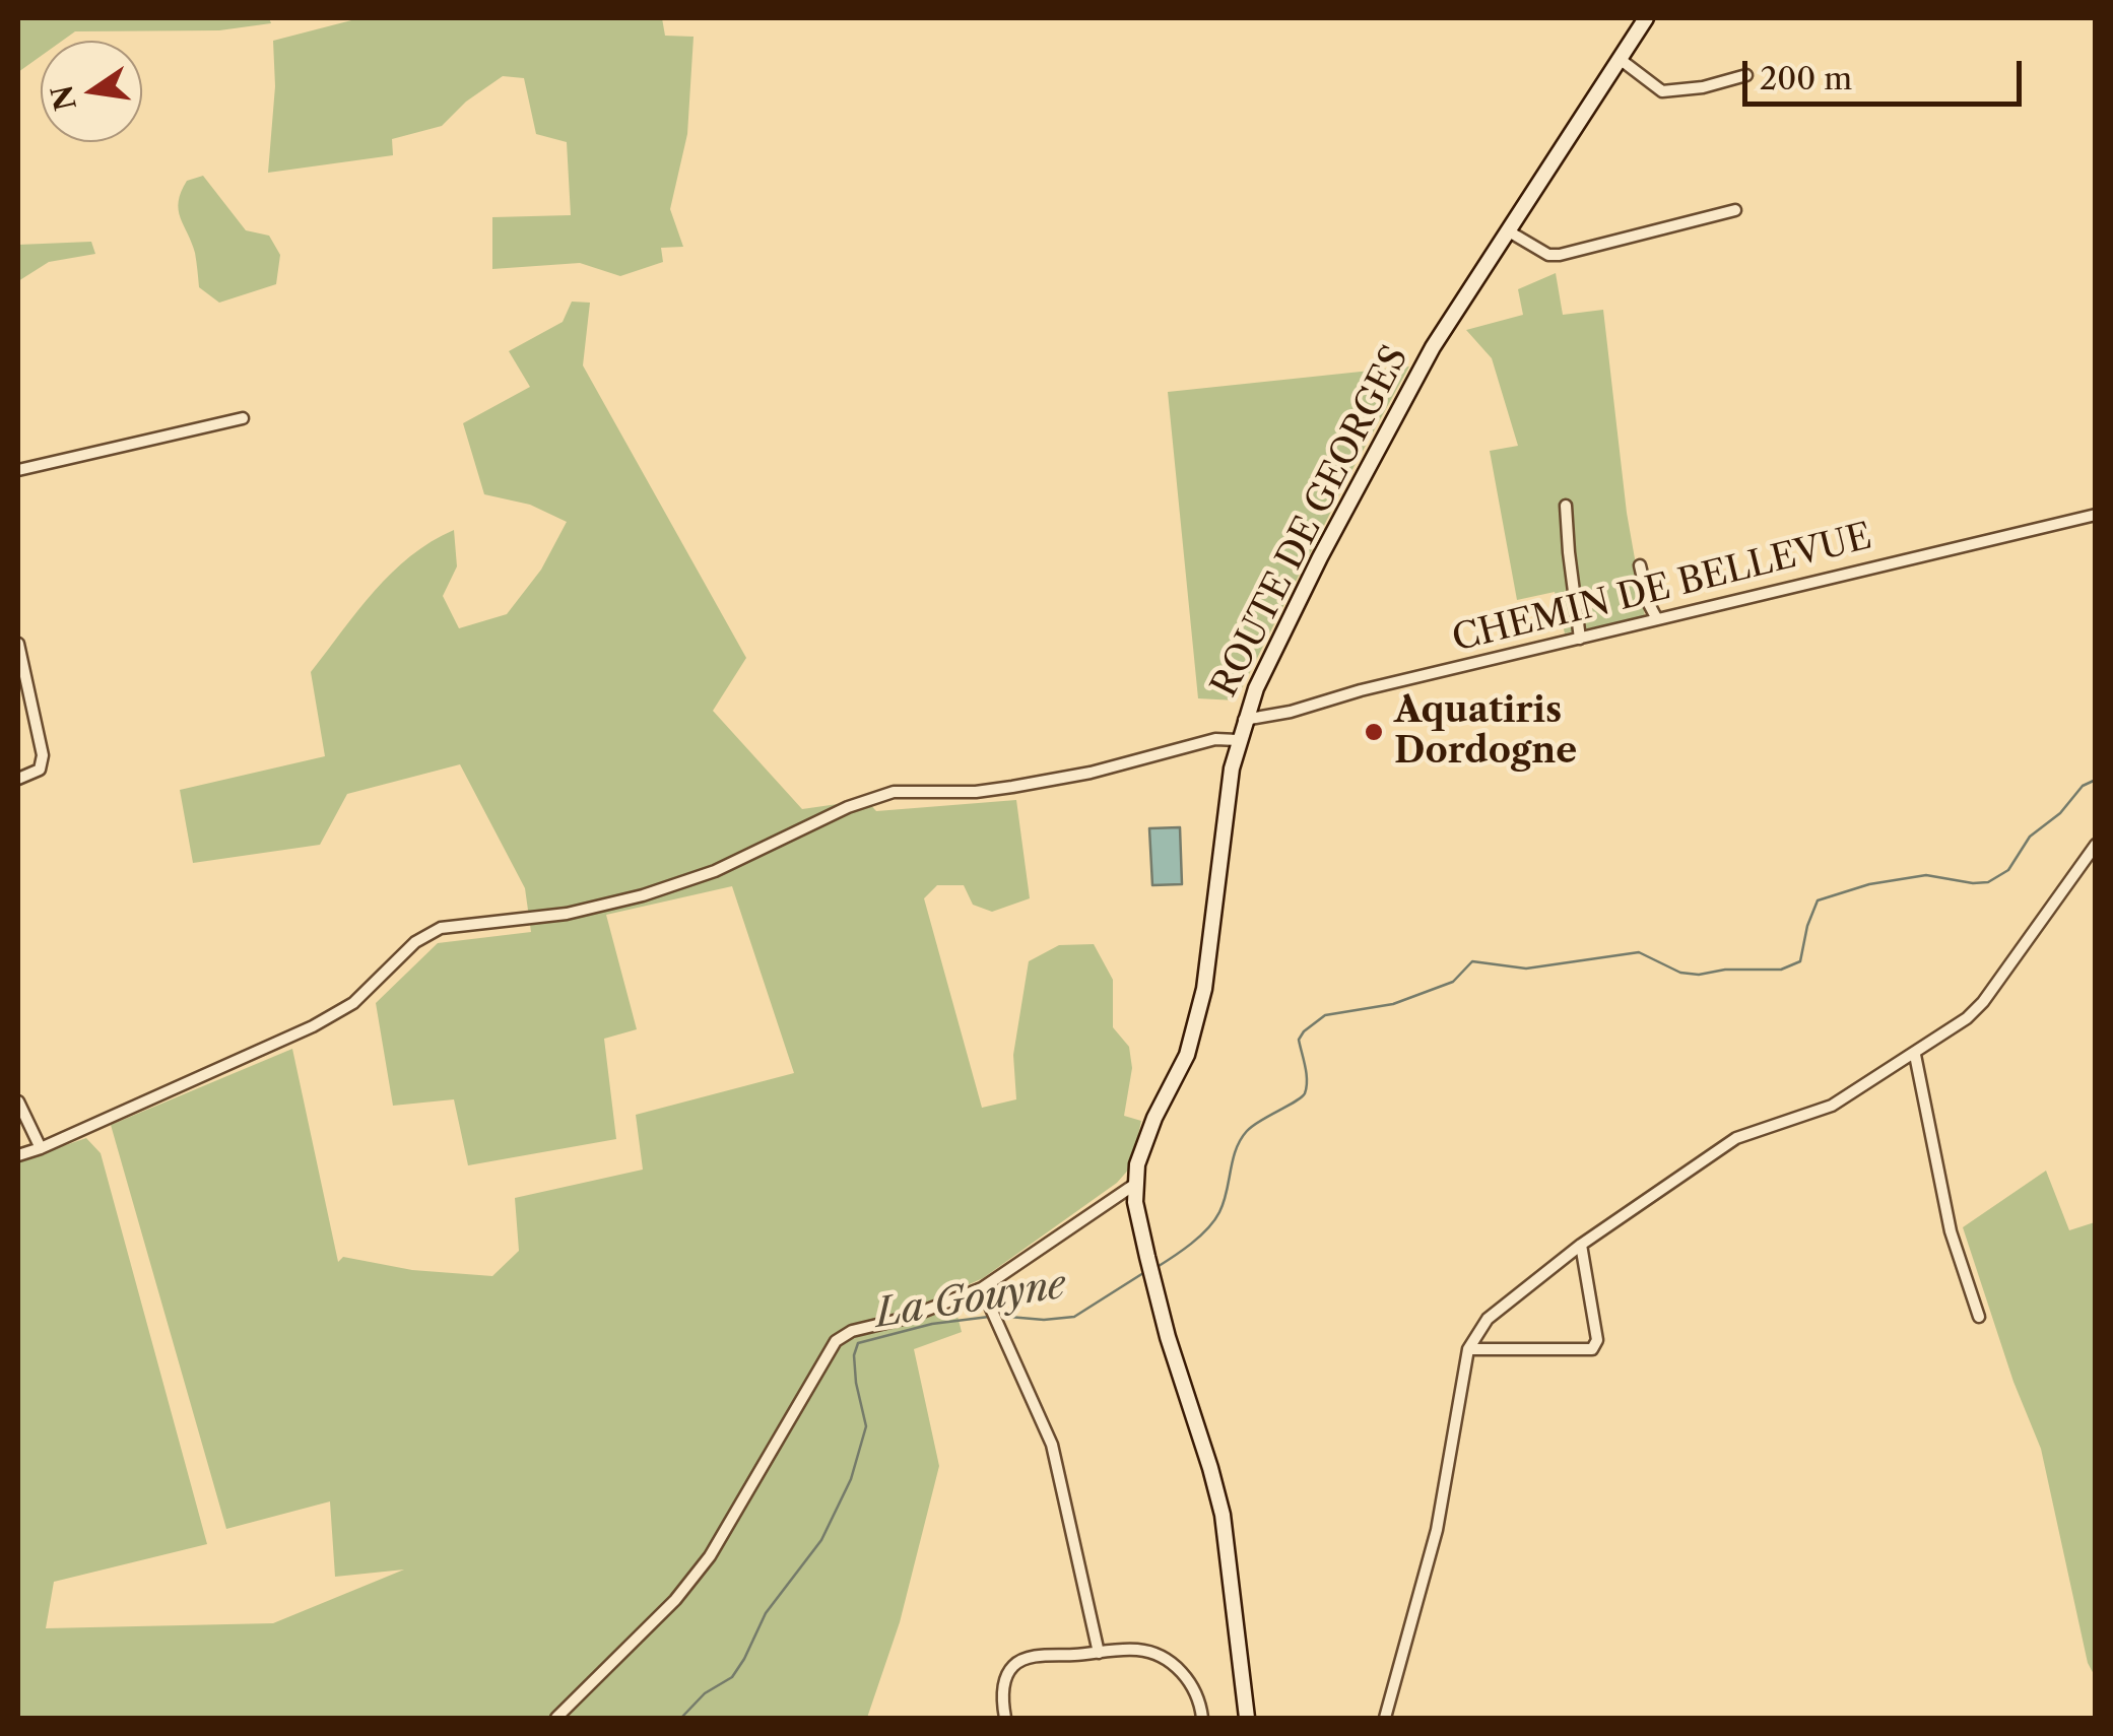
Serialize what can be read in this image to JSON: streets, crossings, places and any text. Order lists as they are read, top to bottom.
{
  "streets": {
    "street": ["ROUTE DE GEORGES", "CHEMIN DE BELLEVUE"]
  },
  "crossings": [
    ["ROUTE DE GEORGES", "CHEMIN DE BELLEVUE"]
  ],
  "water": ["La Gouyne"],
  "places": ["Aquatiris Dordogne"],
  "scale_bar": "200 m",
  "north": "left"
}
